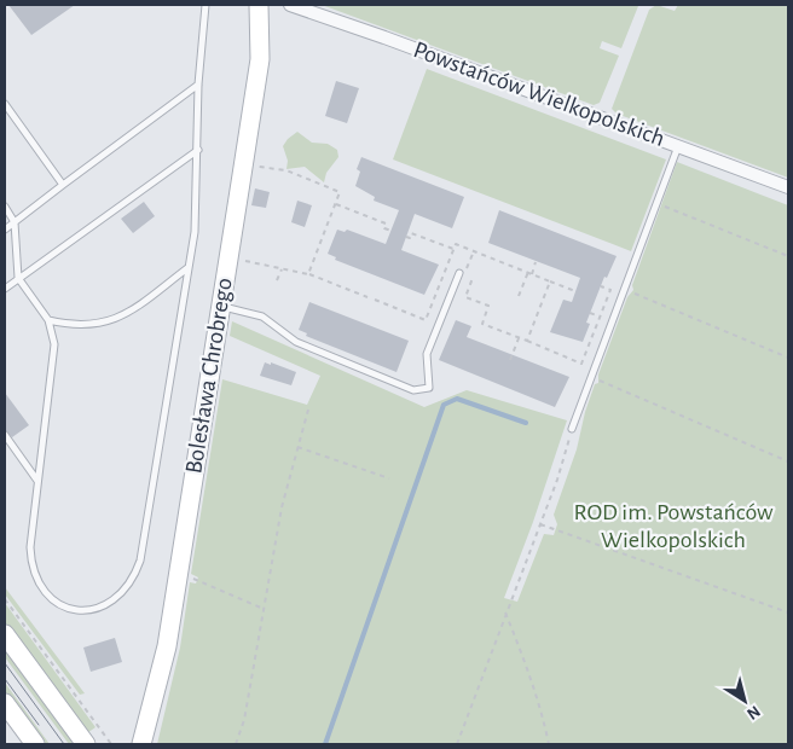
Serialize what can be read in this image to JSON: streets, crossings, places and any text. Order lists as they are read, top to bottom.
{
  "streets": {
    "street": ["Powstańców Wielkopolskich", "Bolesława Chrobrego"]
  },
  "parks": ["ROD im. Powstańców Wielkopolskich"],
  "north": "bottom right"
}
